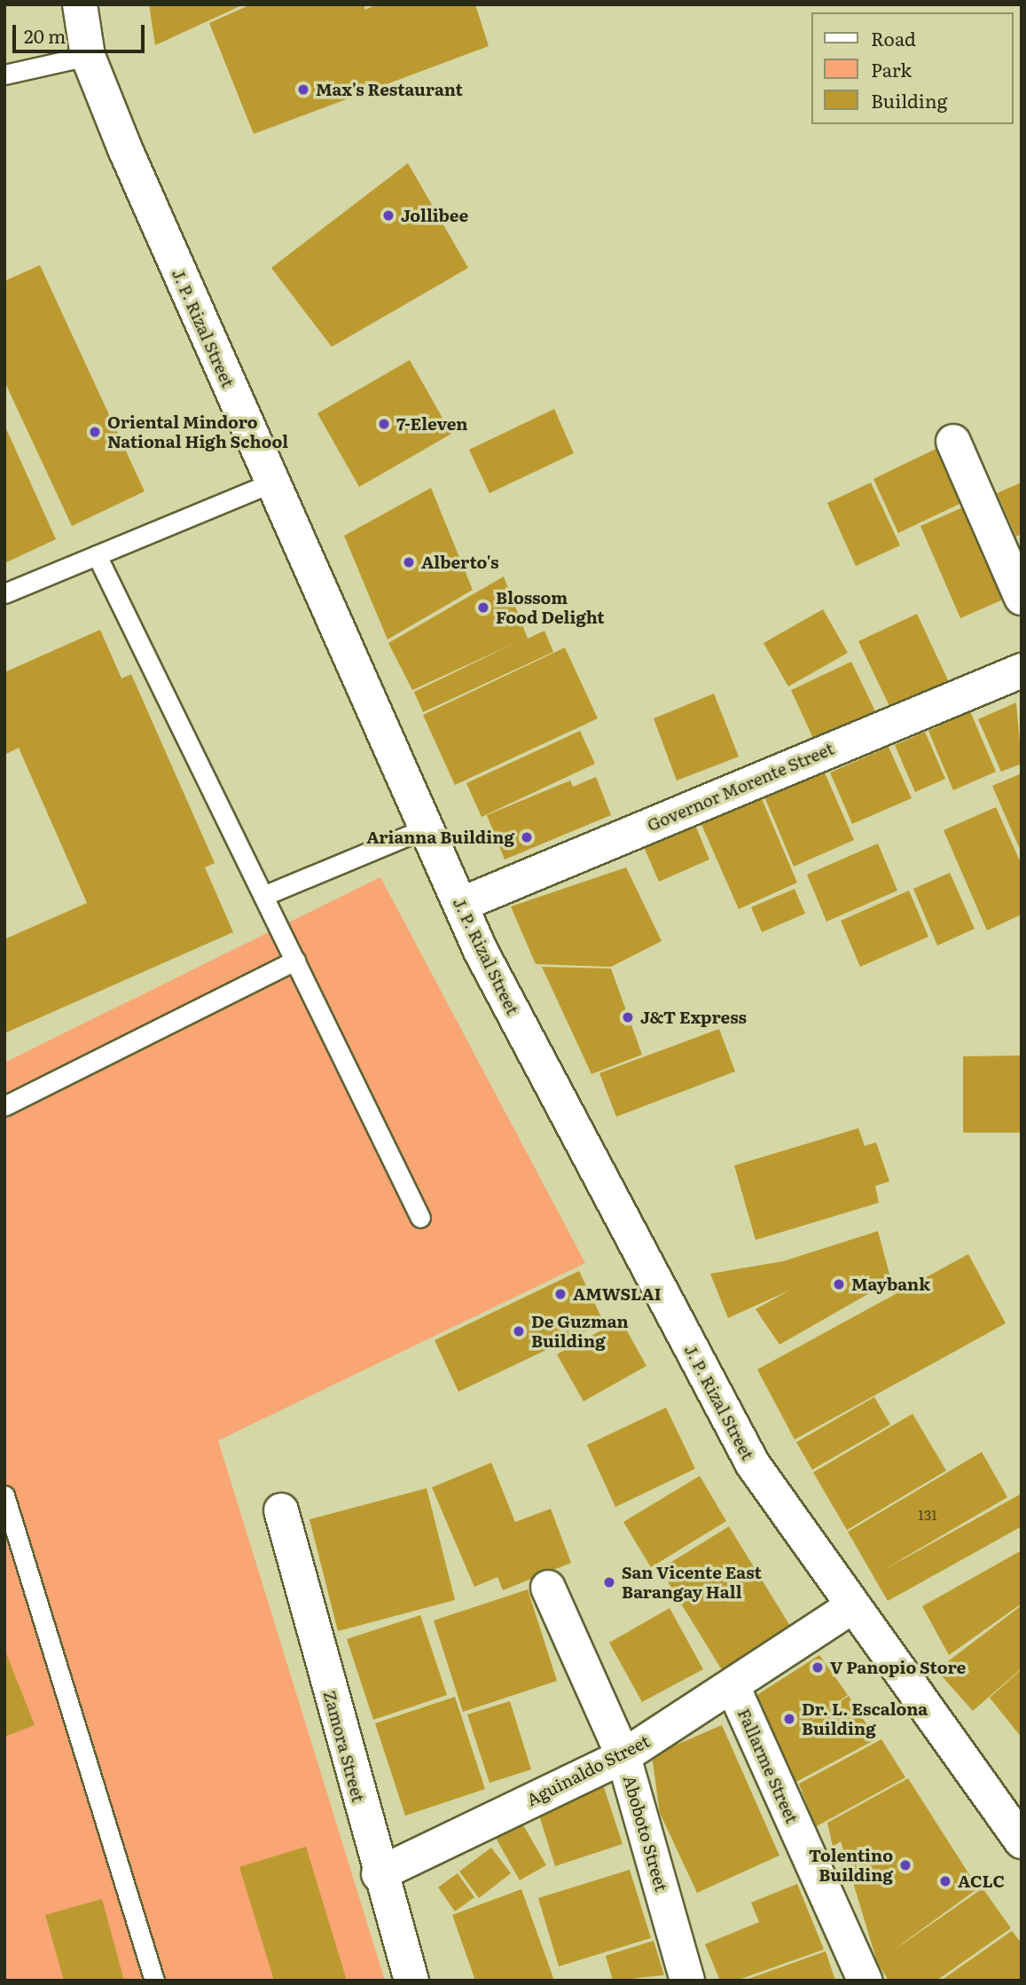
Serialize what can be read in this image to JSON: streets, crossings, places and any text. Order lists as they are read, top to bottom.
{
  "streets": {
    "main road": [
      "J. P. Rizal Street",
      "Governor Morente Street",
      "Zamora Street",
      "Fallarme Street",
      "Aguinaldo Street",
      "Aboboto Street"
    ]
  },
  "crossings": [
    ["J. P. Rizal Street", "Governor Morente Street"],
    ["J. P. Rizal Street", "Aguinaldo Street"],
    ["Zamora Street", "Aguinaldo Street"],
    ["Fallarme Street", "Aguinaldo Street"],
    ["Aguinaldo Street", "Aboboto Street"]
  ],
  "places": [
    "Max's Restaurant",
    "Jollibee",
    "7-Eleven",
    "Oriental Mindoro National High School",
    "Alberto's",
    "Blossom Food Delight",
    "Arianna Building",
    "J&T Express",
    "Maybank",
    "AMWSLAI",
    "De Guzman Building",
    "San Vicente East Barangay Hall",
    "V Panopio Store",
    "Dr. L. Escalona Building",
    "Tolentino Building",
    "ACLC"
  ],
  "house_numbers": ["131"],
  "legend": ["Road", "Park", "Building"],
  "scale_bar": "20 m"
}
